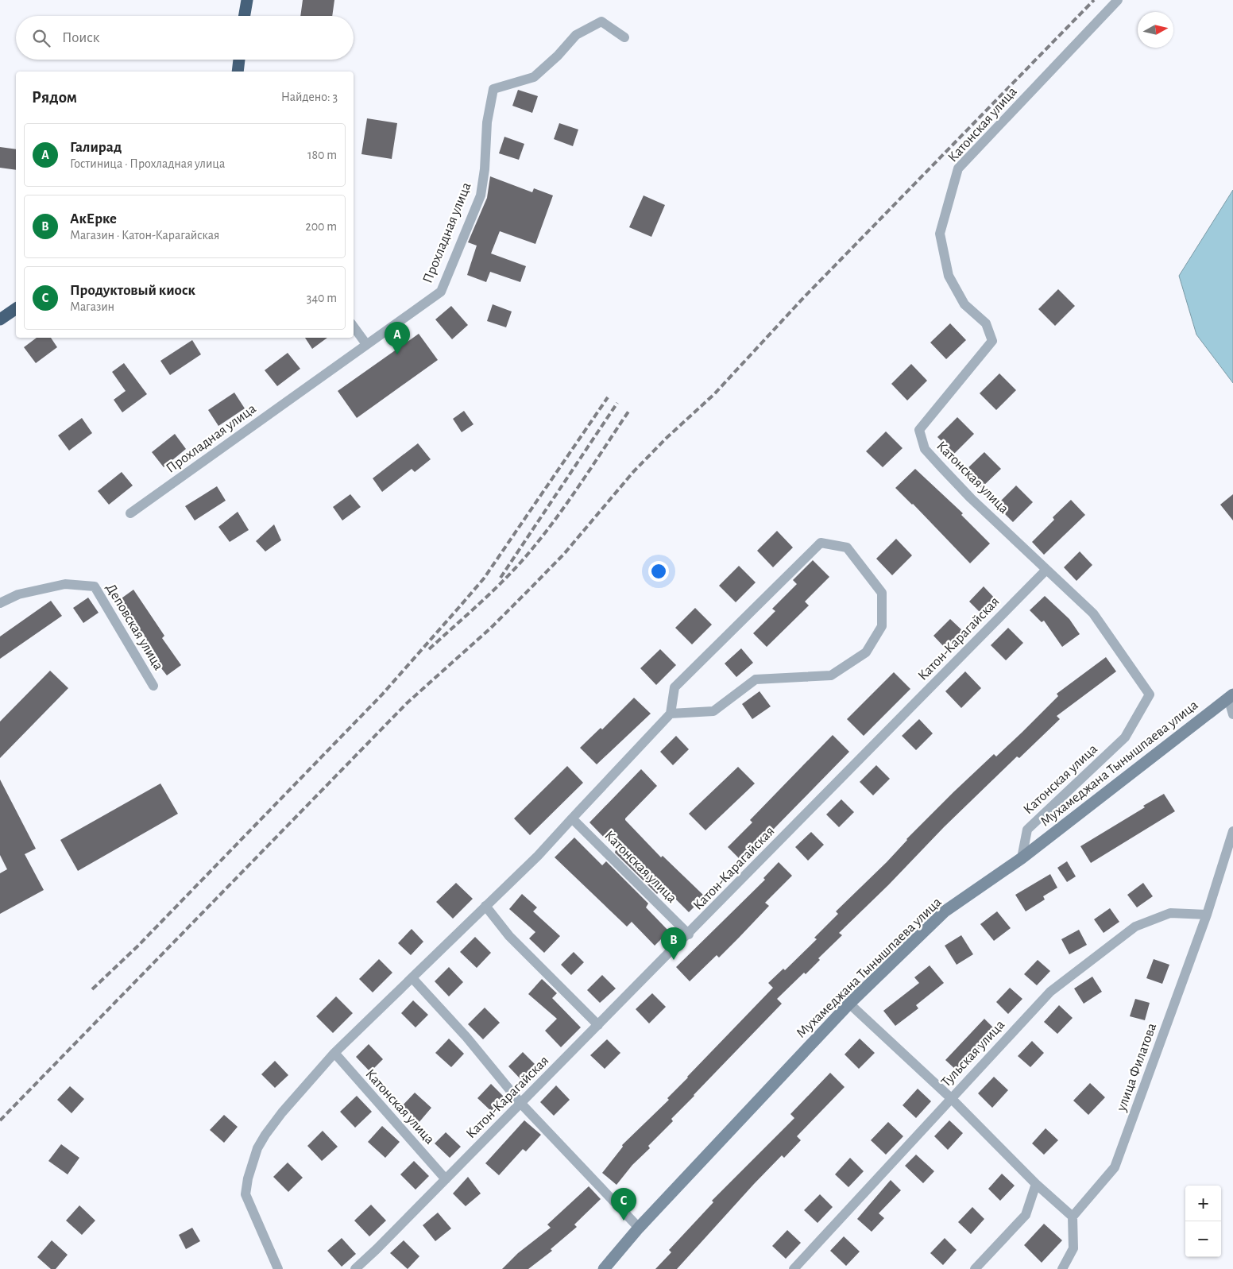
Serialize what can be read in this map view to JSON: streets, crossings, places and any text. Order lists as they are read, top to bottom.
{
  "streets": {
    "street": [
      "Катонская улица",
      "Прохладная улица",
      "Деповская улица",
      "Катон-Карагайская",
      "Мухамеджана Тынышпаева улица",
      "Тульская улица",
      "улица Филатова"
    ]
  },
  "crossings": [
    ["Катонская улица", "Катон-Карагайская"],
    ["Катонская улица", "Мухамеджана Тынышпаева улица"],
    ["Тульская улица", "улица Филатова"]
  ],
  "north": "right",
  "page": {
    "search": "Поиск",
    "heading": ["Рядом", "Найдено: 3"],
    "list": [
      {
        "mark": "A",
        "name": "Галирад",
        "note": "Гостиница · Прохладная улица",
        "value": "180 m"
      },
      {
        "mark": "B",
        "name": "АкЕрке",
        "note": "Магазин · Катон-Карагайская",
        "value": "200 m"
      },
      {
        "mark": "C",
        "name": "Продуктовый киоск",
        "note": "Магазин",
        "value": "340 m"
      }
    ],
    "pins": ["A", "B", "C"],
    "map_buttons": ["+", "−"]
  }
}
